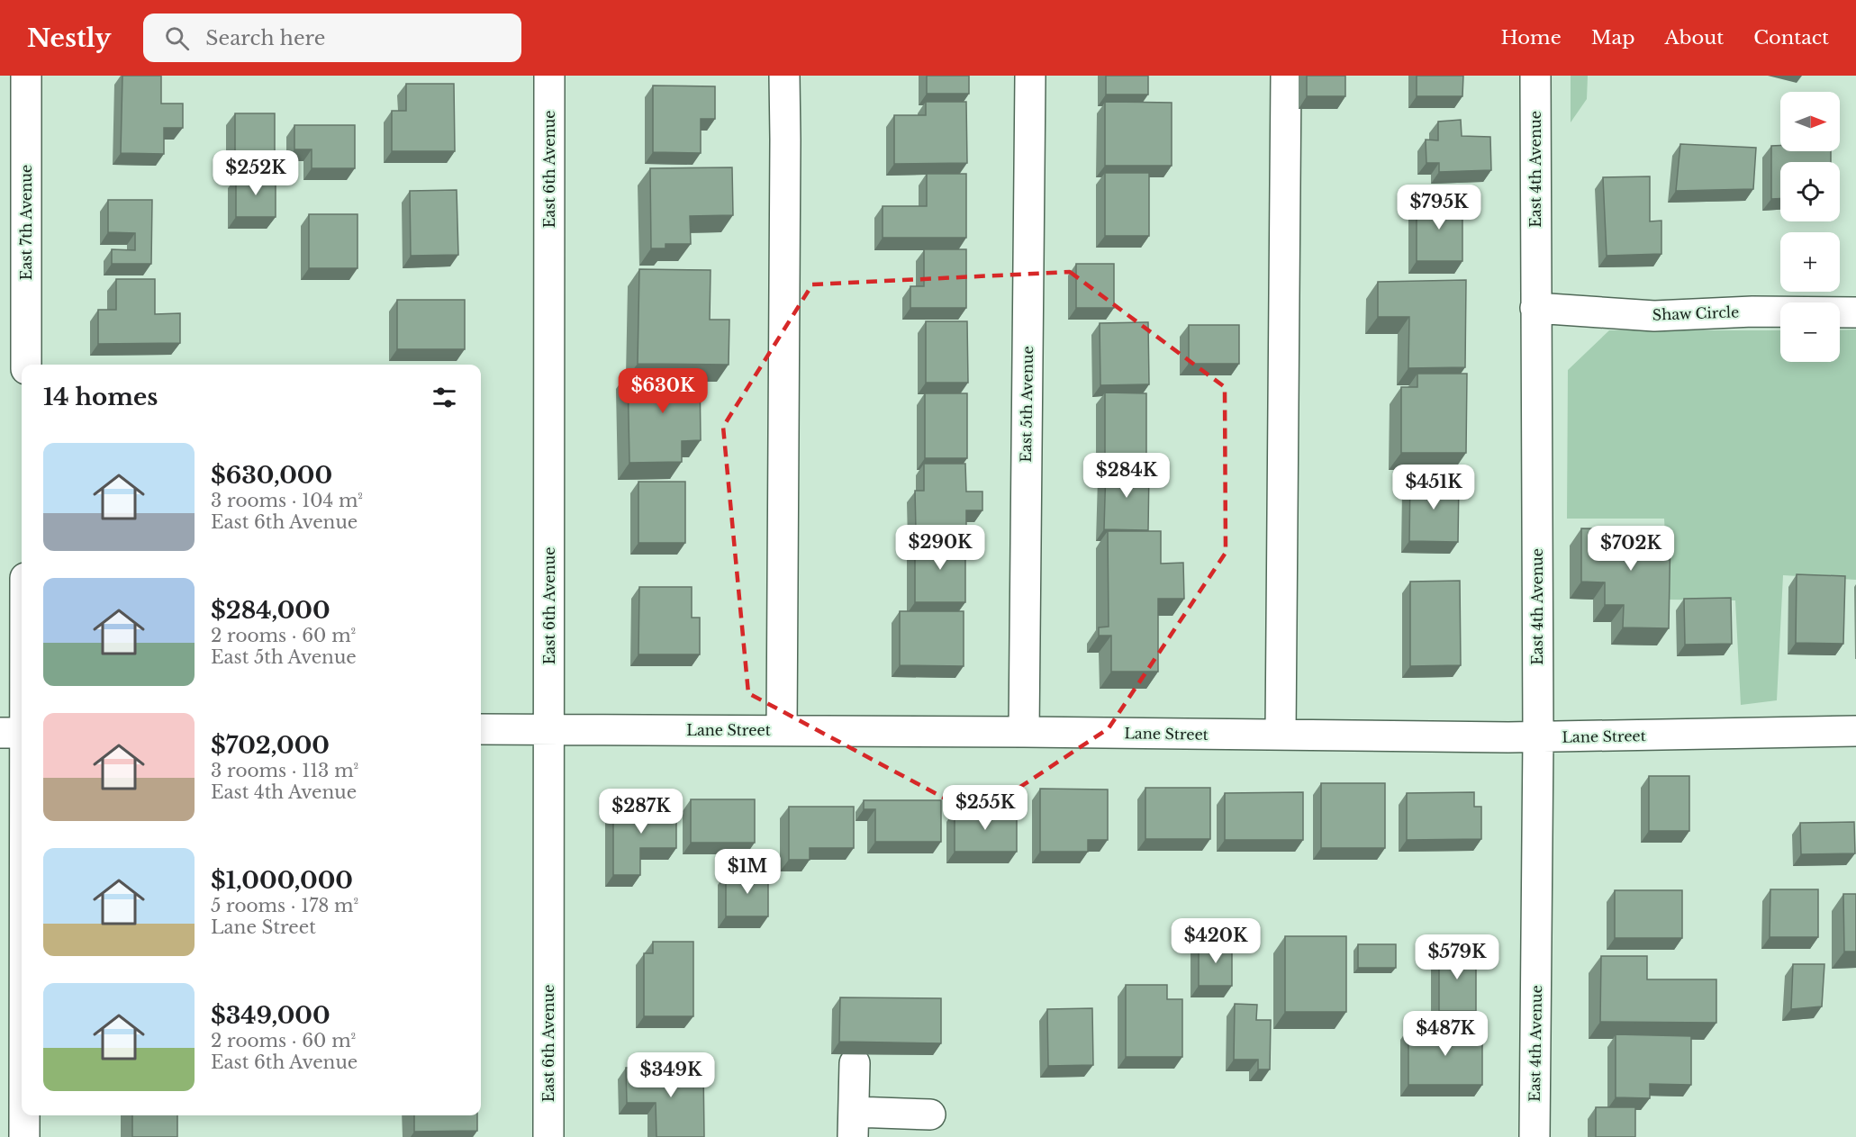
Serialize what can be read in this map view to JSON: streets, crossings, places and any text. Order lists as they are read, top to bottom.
{
  "streets": {
    "street": [
      "East 6th Avenue",
      "East 4th Avenue",
      "East 7th Avenue",
      "Shaw Circle",
      "East 5th Avenue",
      "Lane Street"
    ]
  },
  "crossings": [
    ["East 6th Avenue", "Lane Street"],
    ["East 4th Avenue", "Shaw Circle"],
    ["East 4th Avenue", "Lane Street"],
    ["East 5th Avenue", "Lane Street"]
  ],
  "north": "right",
  "page": {
    "header": "Nestly",
    "search": "Search here",
    "nav": [
      "Home",
      "Map",
      "About",
      "Contact"
    ],
    "map_buttons": ["+", "−"],
    "price": [
      "$252K",
      "$795K",
      "$630K",
      "$284K",
      "$451K",
      "$290K",
      "$702K",
      "$255K",
      "$287K",
      "$1M",
      "$420K",
      "$579K",
      "$487K",
      "$349K"
    ],
    "heading": "14 homes",
    "list": [
      {
        "name": "$630,000",
        "note": "3 rooms · 104 m² · East 6th Avenue"
      },
      {
        "name": "$284,000",
        "note": "2 rooms · 60 m² · East 5th Avenue"
      },
      {
        "name": "$702,000",
        "note": "3 rooms · 113 m² · East 4th Avenue"
      },
      {
        "name": "$1,000,000",
        "note": "5 rooms · 178 m² · Lane Street"
      },
      {
        "name": "$349,000",
        "note": "2 rooms · 60 m² · East 6th Avenue"
      }
    ]
  }
}
